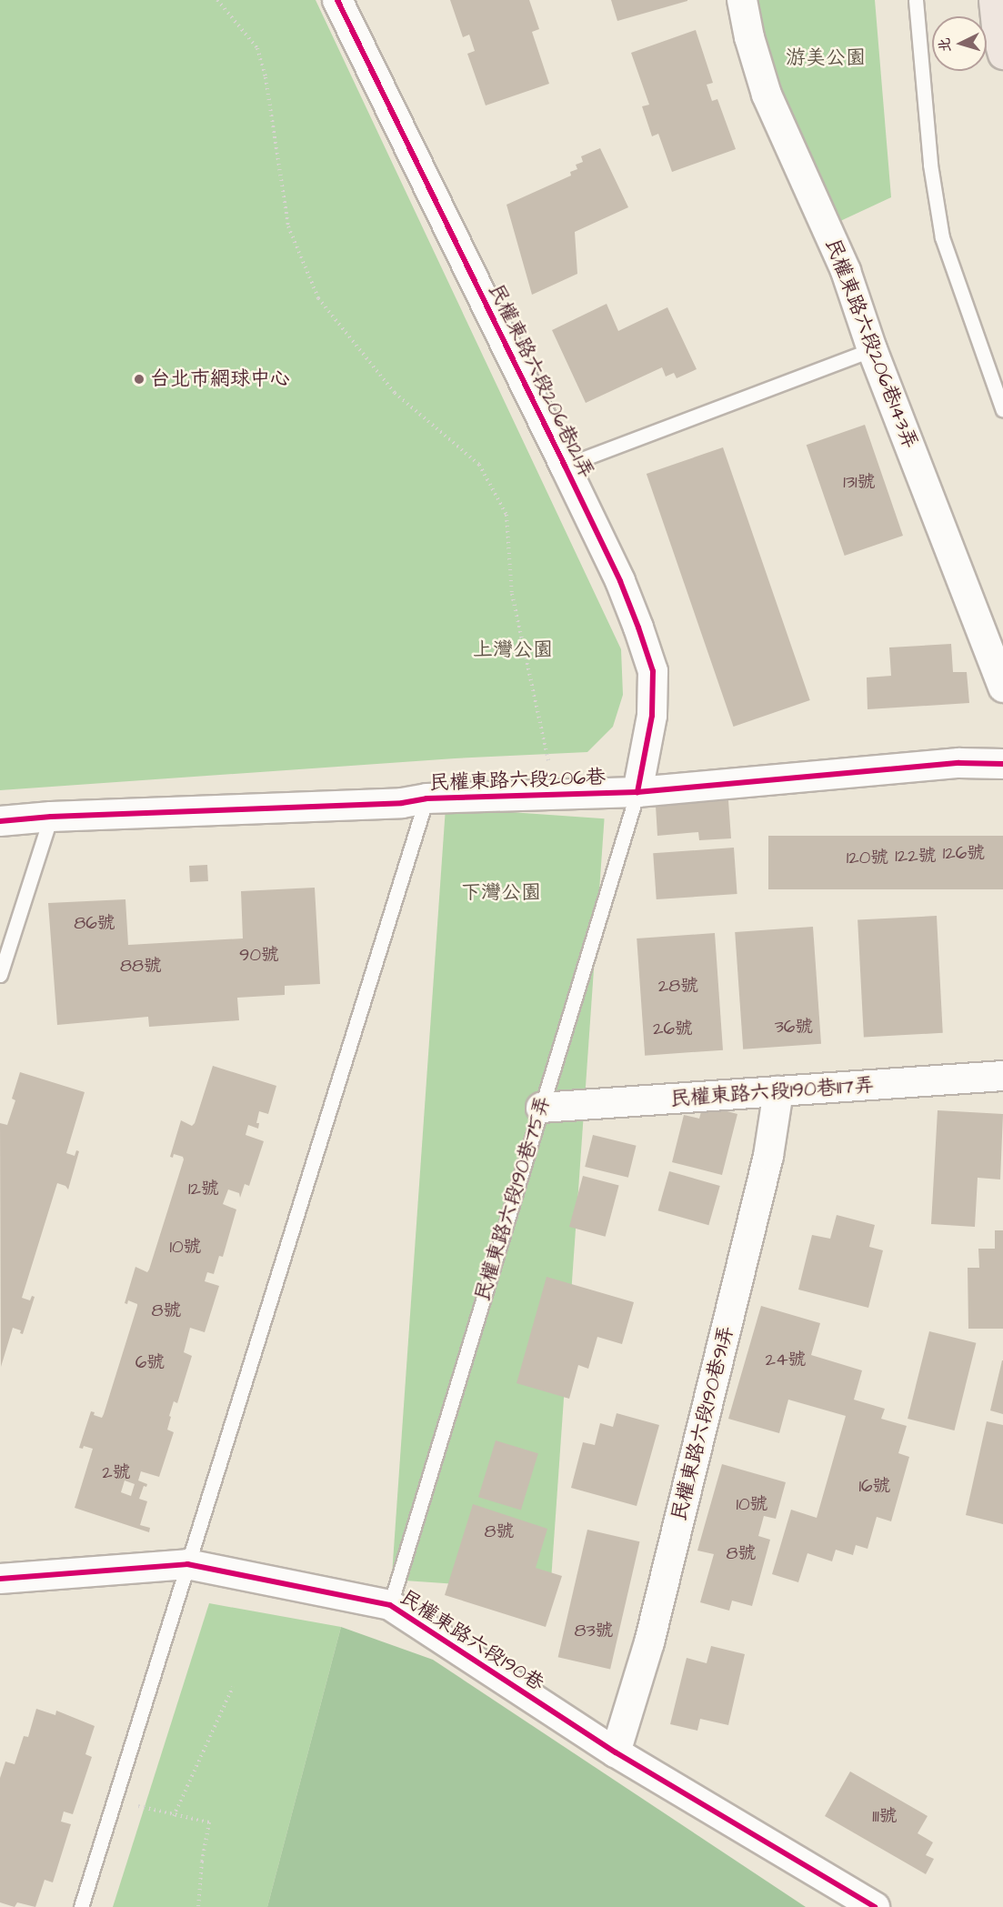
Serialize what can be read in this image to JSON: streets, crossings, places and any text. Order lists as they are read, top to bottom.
{
  "streets": {
    "street": [
      "民權東路六段206巷143弄",
      "民權東路六段206巷121弄",
      "民權東路六段206巷",
      "民權東路六段190巷117弄",
      "民權東路六段190巷91弄",
      "民權東路六段190巷"
    ],
    "lane": ["民權東路六段190巷75弄"]
  },
  "crossings": [
    ["民權東路六段206巷121弄", "民權東路六段206巷"],
    ["民權東路六段206巷121弄", "民權東路六段190巷75弄"],
    ["民權東路六段206巷", "民權東路六段190巷75弄"],
    ["民權東路六段190巷117弄", "民權東路六段190巷75弄"],
    ["民權東路六段190巷117弄", "民權東路六段190巷91弄"],
    ["民權東路六段190巷75弄", "民權東路六段190巷"],
    ["民權東路六段190巷91弄", "民權東路六段190巷"]
  ],
  "parks": ["游美公園", "上灣公園", "下灣公園"],
  "places": ["台北市網球中心"],
  "house_numbers": [
    "131號",
    "126號",
    "122號",
    "120號",
    "86號",
    "90號",
    "88號",
    "28號",
    "36號",
    "26號",
    "12號",
    "10號",
    "8號",
    "24號",
    "6號",
    "2號",
    "16號",
    "10號",
    "8號",
    "8號",
    "83號",
    "111號"
  ],
  "north": "left"
}
